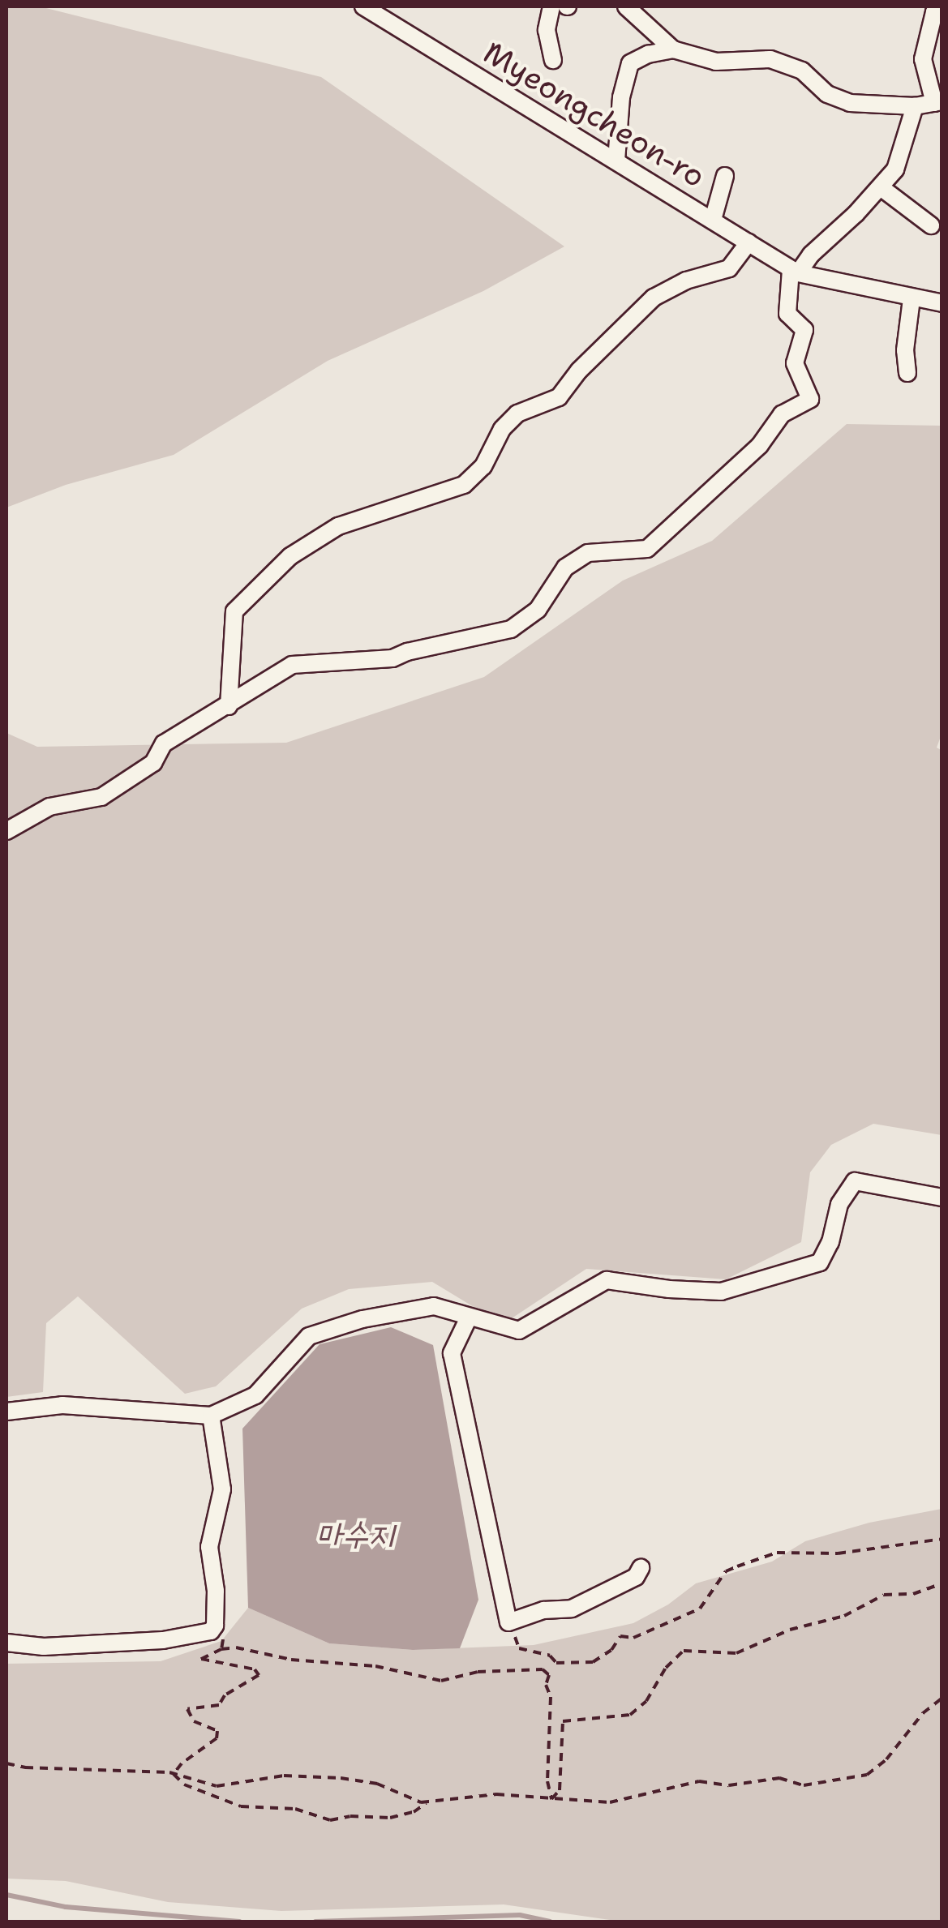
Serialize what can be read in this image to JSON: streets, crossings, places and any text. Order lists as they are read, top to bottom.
{
  "streets": {
    "street": ["Myeongcheon-ro"]
  },
  "water": ["마수지"]
}
